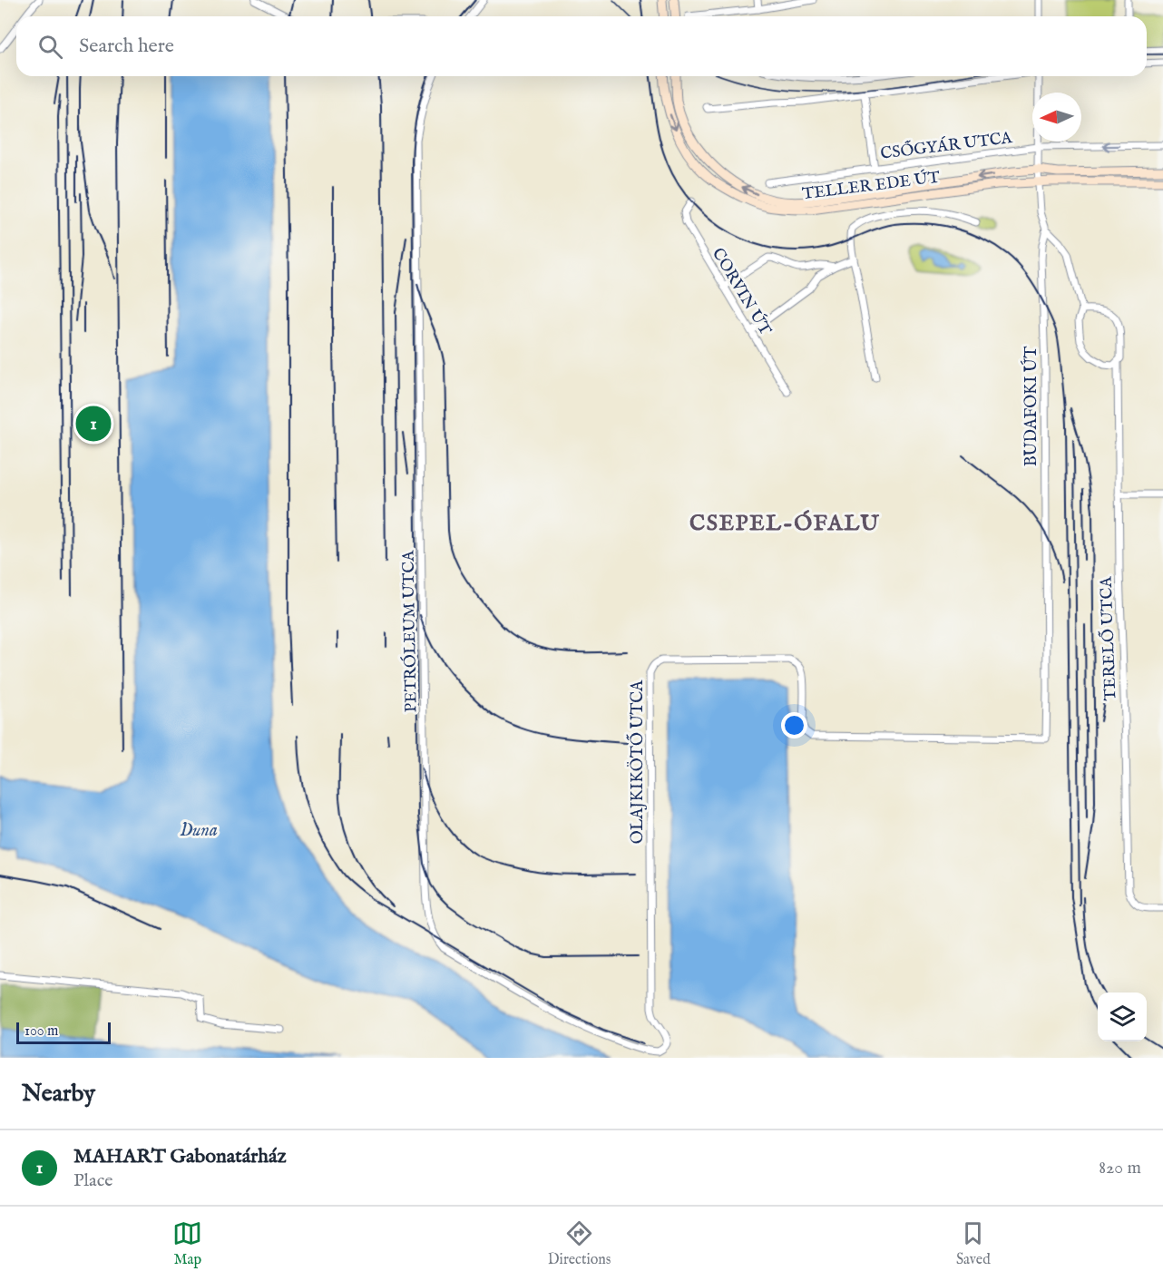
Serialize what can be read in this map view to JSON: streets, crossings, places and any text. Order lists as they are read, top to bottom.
{
  "streets": {
    "main road": ["TELLER EDE ÚT"],
    "street": [
      "CSŐGYÁR UTCA",
      "CORVIN ÚT",
      "BUDAFOKI ÚT",
      "PETRÓLEUM UTCA",
      "TERELŐ UTCA",
      "OLAJKIKÖTŐ UTCA"
    ]
  },
  "crossings": [
    ["CSŐGYÁR UTCA", "BUDAFOKI ÚT"],
    ["TELLER EDE ÚT", "BUDAFOKI ÚT"],
    ["BUDAFOKI ÚT", "OLAJKIKÖTŐ UTCA"],
    ["PETRÓLEUM UTCA", "OLAJKIKÖTŐ UTCA"]
  ],
  "districts": ["CSEPEL-ÓFALU"],
  "water": ["Duna"],
  "scale_bar": "100 m",
  "north": "left",
  "page": {
    "search": "Search here",
    "pins": "1",
    "scale": "100 m",
    "heading": "Nearby",
    "list": [
      {
        "mark": "1",
        "name": "MAHART Gabonatárház",
        "note": "Place",
        "value": "820 m"
      }
    ],
    "nav": ["Map", "Directions", "Saved"]
  }
}
